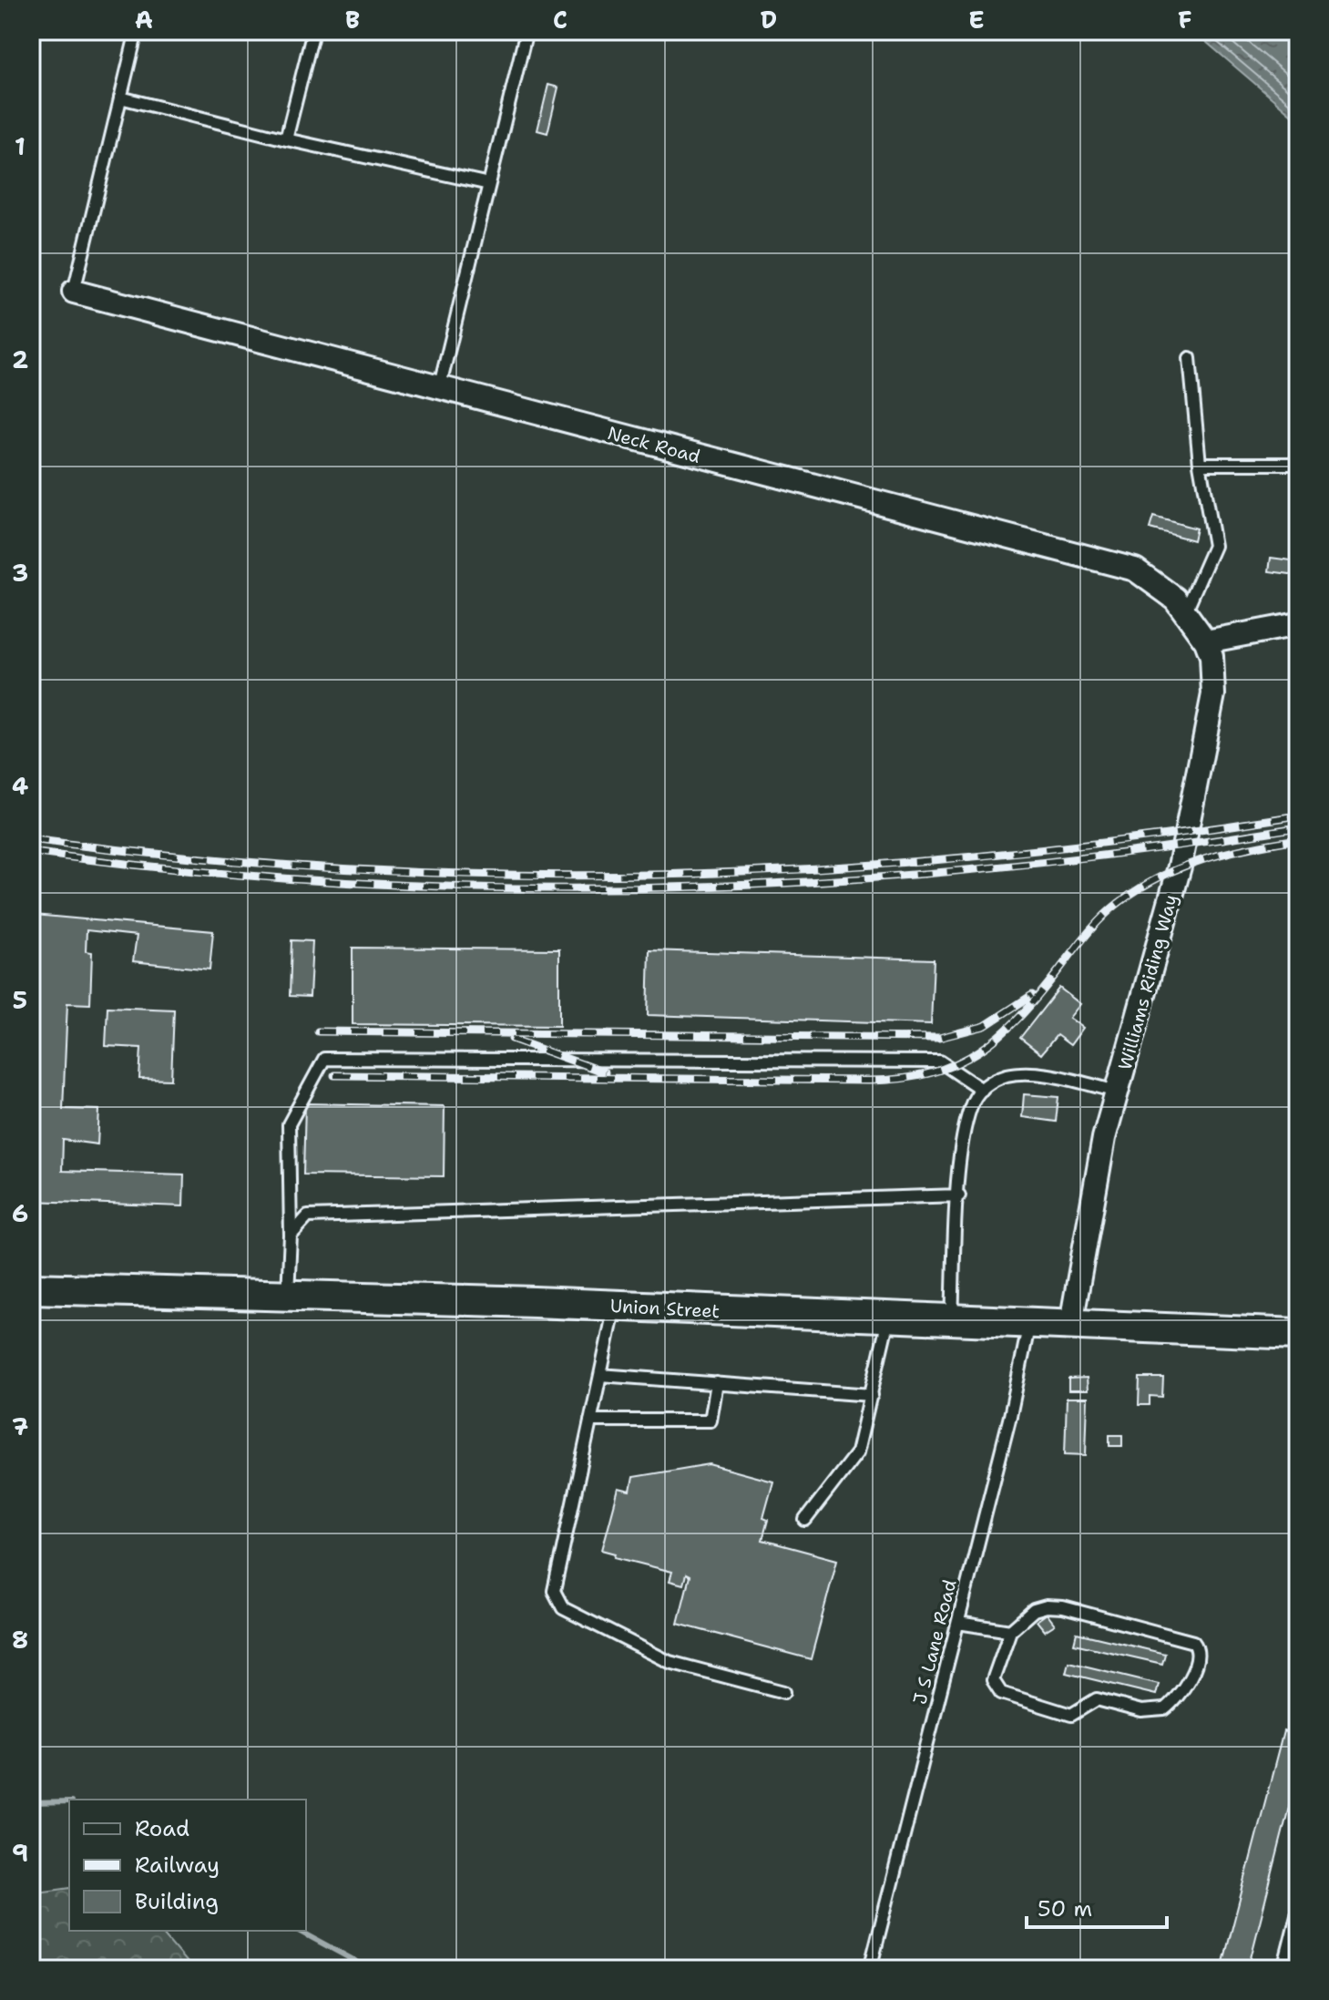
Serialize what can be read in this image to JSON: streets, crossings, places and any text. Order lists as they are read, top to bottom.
{
  "streets": {
    "main road": ["Union Street"],
    "street": ["Neck Road", "Williams Riding Way"],
    "lane": ["J S Lane Road"]
  },
  "crossings": [
    ["Neck Road", "Williams Riding Way"],
    ["Williams Riding Way", "Union Street"],
    ["Union Street", "J S Lane Road"]
  ],
  "legend": ["Road", "Railway", "Building"],
  "scale_bar": "50 m",
  "grid": {
    "columns": [
      "A",
      "B",
      "C",
      "D",
      "E",
      "F"
    ],
    "rows": [
      "1",
      "2",
      "3",
      "4",
      "5",
      "6",
      "7",
      "8",
      "9"
    ]
  }
}
